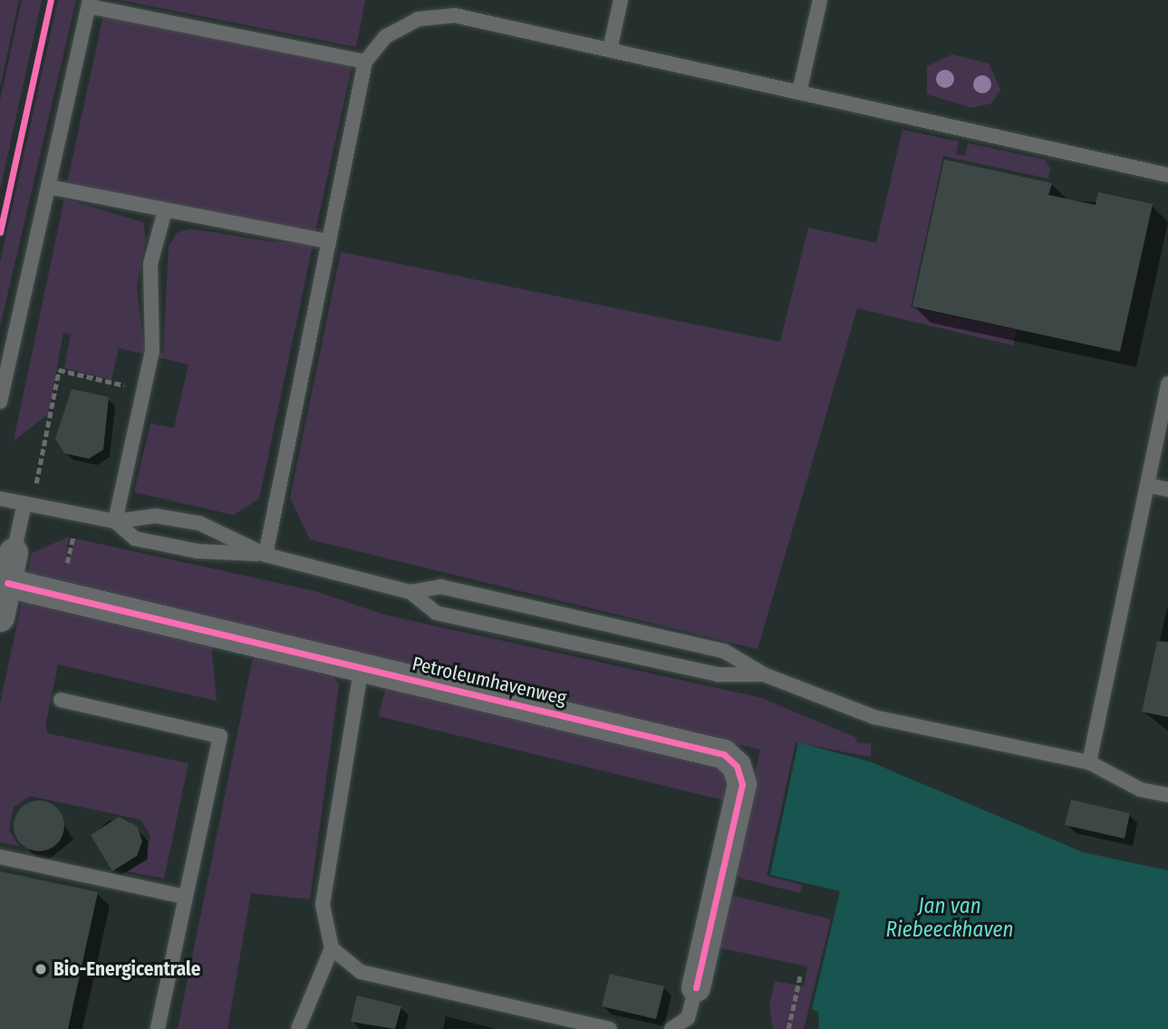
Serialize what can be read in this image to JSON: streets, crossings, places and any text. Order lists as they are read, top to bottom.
{
  "streets": {
    "street": ["Petroleumhavenweg"]
  },
  "water": ["Jan van Riebeeckhaven"],
  "places": ["Bio-Energicentrale"]
}
